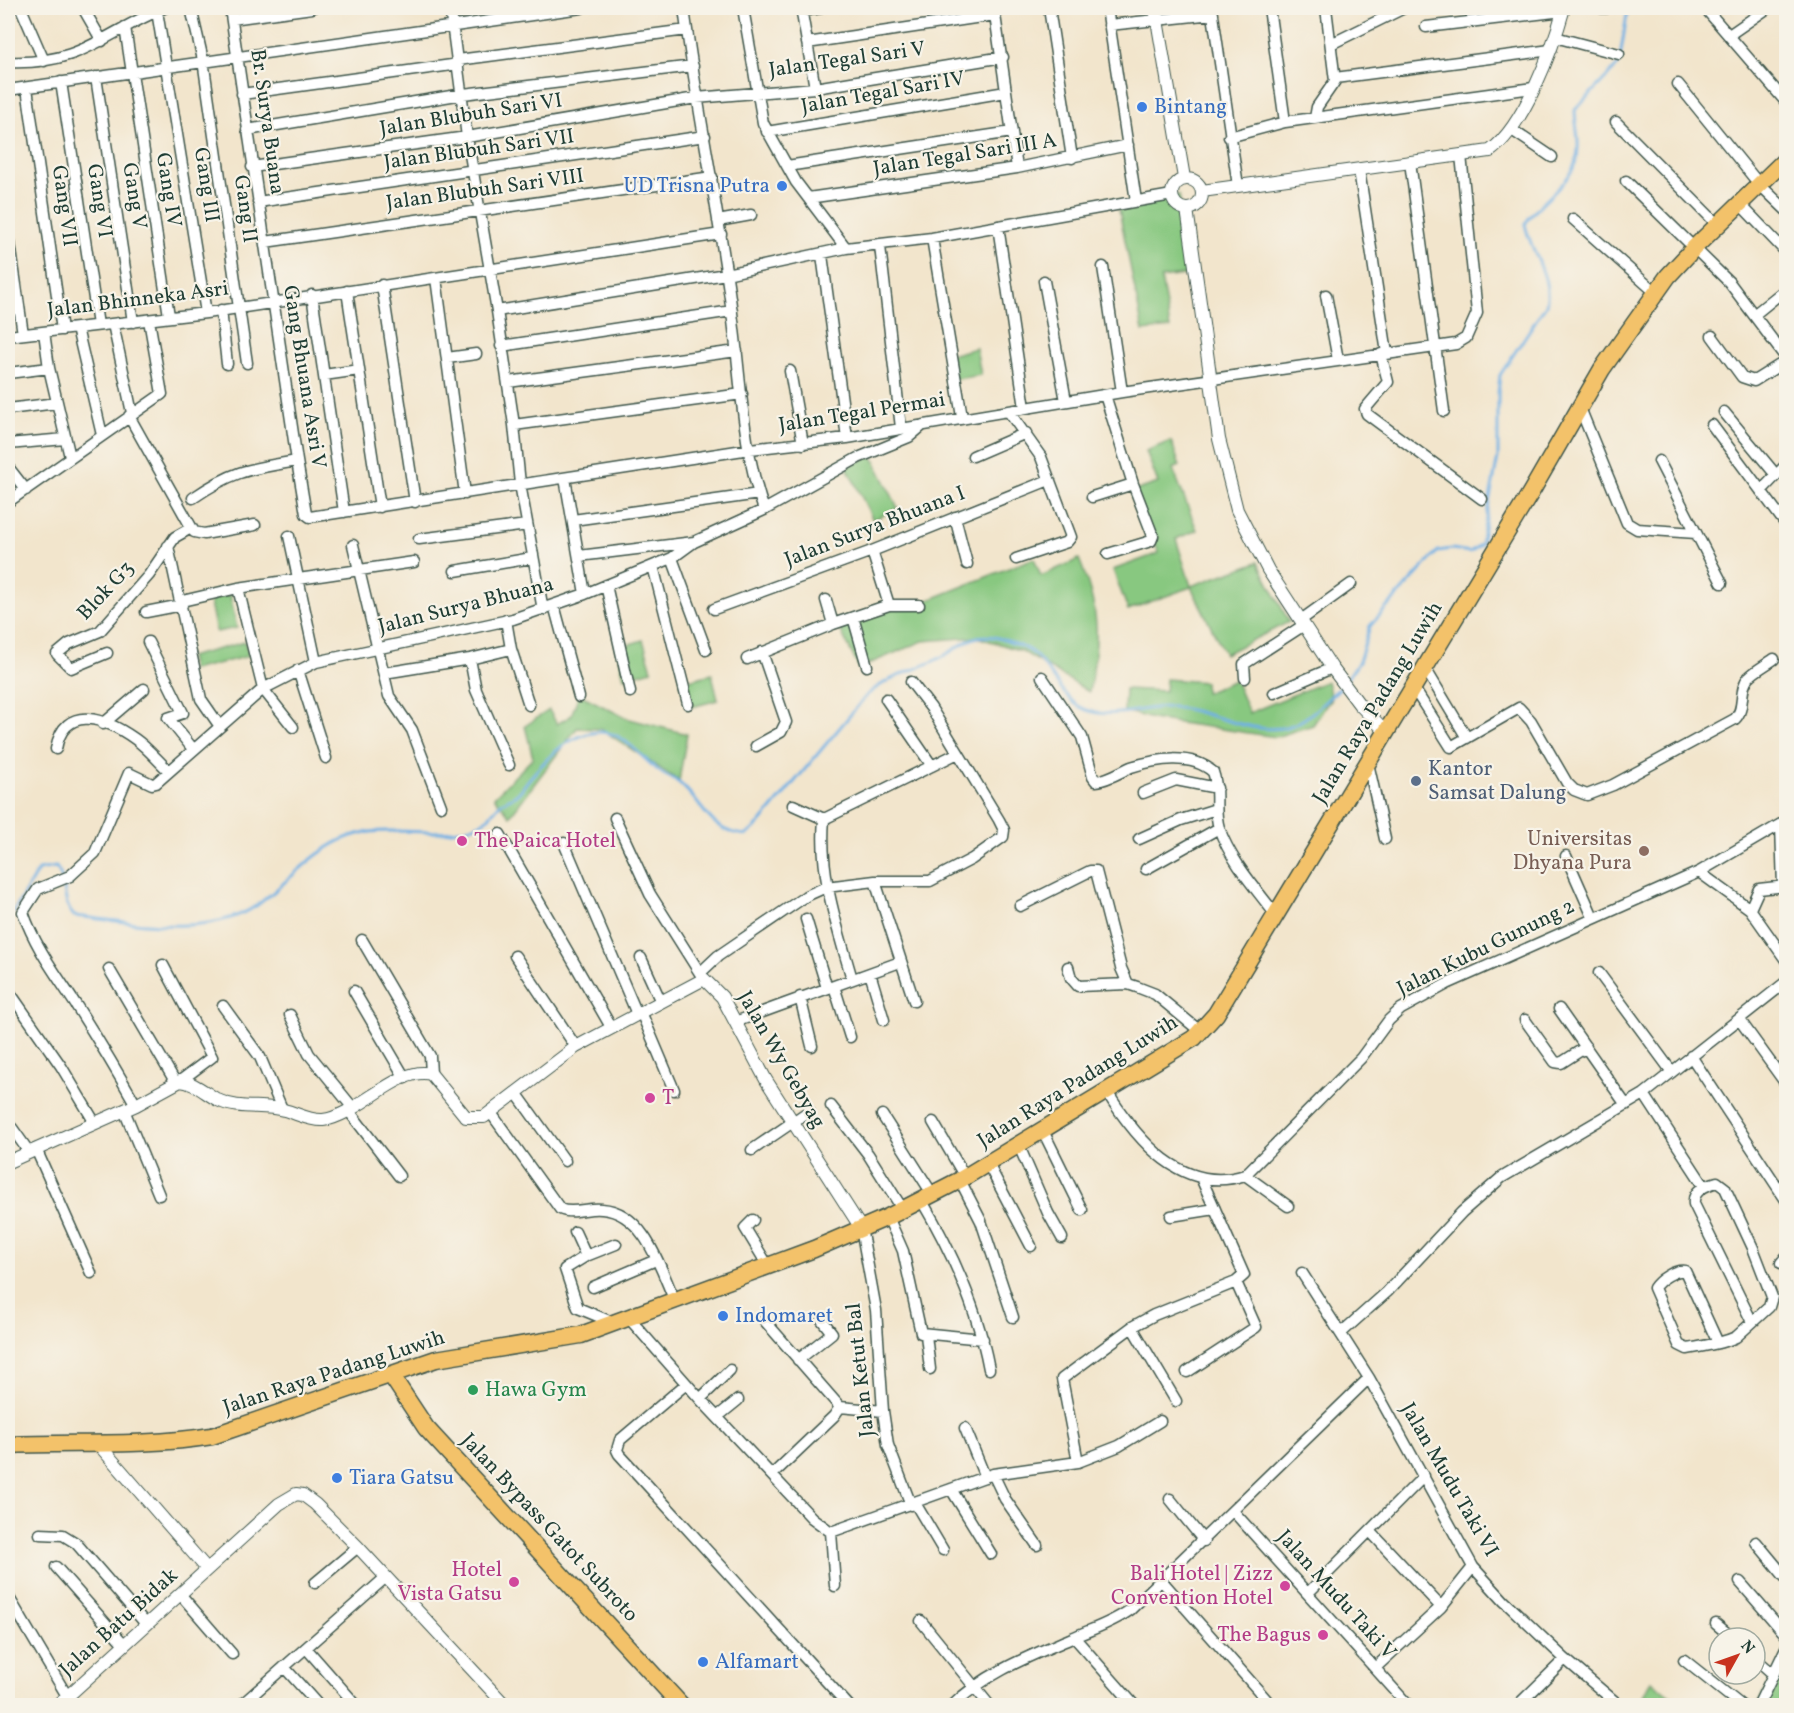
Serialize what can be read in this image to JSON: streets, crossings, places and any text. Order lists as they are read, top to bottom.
{
  "streets": {
    "main road": ["Jalan Raya Padang Luwih", "Jalan Bypass Gatot Subroto"],
    "street": [
      "Jalan Tegal Sari V",
      "Jalan Tegal Sari IV",
      "Jalan Blubuh Sari VI",
      "Br. Surya Buana",
      "Jalan Blubuh Sari VII",
      "Jalan Tegal Sari III A",
      "Gang III",
      "Gang IV",
      "Jalan Blubuh Sari VIII",
      "Gang V",
      "Gang VI",
      "Gang VII",
      "Gang II",
      "Jalan Bhinneka Asri",
      "Gang Bhuana Asri V",
      "Jalan Tegal Permai",
      "Jalan Surya Bhuana I",
      "Blok G3",
      "Jalan Surya Bhuana",
      "Jalan Kubu Gunung 2",
      "Jalan Wy Gebyag",
      "Jalan Ketut Bal",
      "Jalan Mudu Taki VI",
      "Jalan Mudu Taki V",
      "Jalan Batu Bidak"
    ]
  },
  "crossings": [
    ["Jalan Tegal Sari V", "Jalan Blubuh Sari VI"],
    ["Jalan Blubuh Sari VI", "Br. Surya Buana"],
    ["Br. Surya Buana", "Jalan Blubuh Sari VII"],
    ["Br. Surya Buana", "Jalan Blubuh Sari VIII"],
    ["Br. Surya Buana", "Gang Bhuana Asri V"],
    ["Gang III", "Jalan Bhinneka Asri"],
    ["Gang IV", "Jalan Bhinneka Asri"],
    ["Jalan Blubuh Sari VIII", "Gang Bhuana Asri V"],
    ["Gang V", "Jalan Bhinneka Asri"],
    ["Gang VI", "Jalan Bhinneka Asri"],
    ["Gang VII", "Jalan Bhinneka Asri"],
    ["Gang II", "Jalan Bhinneka Asri"],
    ["Jalan Bhinneka Asri", "Gang Bhuana Asri V"],
    ["Gang Bhuana Asri V", "Jalan Tegal Permai"],
    ["Jalan Tegal Permai", "Jalan Surya Bhuana"],
    ["Jalan Raya Padang Luwih", "Jalan Wy Gebyag"],
    ["Jalan Raya Padang Luwih", "Jalan Ketut Bal"],
    ["Jalan Raya Padang Luwih", "Jalan Bypass Gatot Subroto"],
    ["Jalan Wy Gebyag", "Jalan Ketut Bal"]
  ],
  "places": [
    "Bintang",
    "UD Trisna Putra",
    "Kantor Samsat Dalung",
    "The Paica Hotel",
    "Universitas Dhyana Pura",
    "T",
    "Indomaret",
    "Hawa Gym",
    "Tiara Gatsu",
    "Hotel Vista Gatsu",
    "Bali Hotel | Zizz Convention Hotel",
    "The Bagus",
    "Alfamart"
  ],
  "north": "top right"
}
